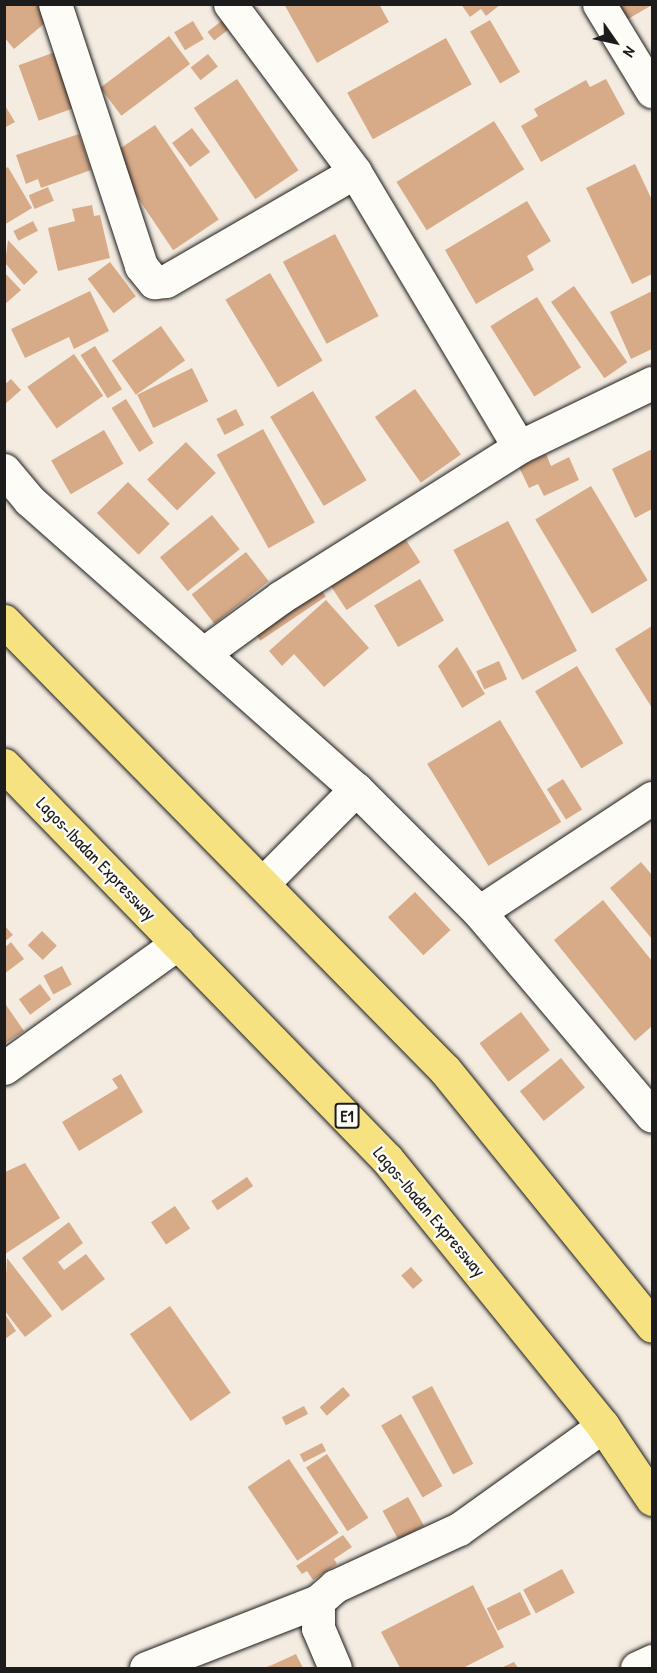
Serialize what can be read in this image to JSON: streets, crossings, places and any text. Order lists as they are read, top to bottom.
{
  "streets": {
    "highway": ["Lagos-Ibadan Expressway", "E1"]
  },
  "north": "bottom right"
}
